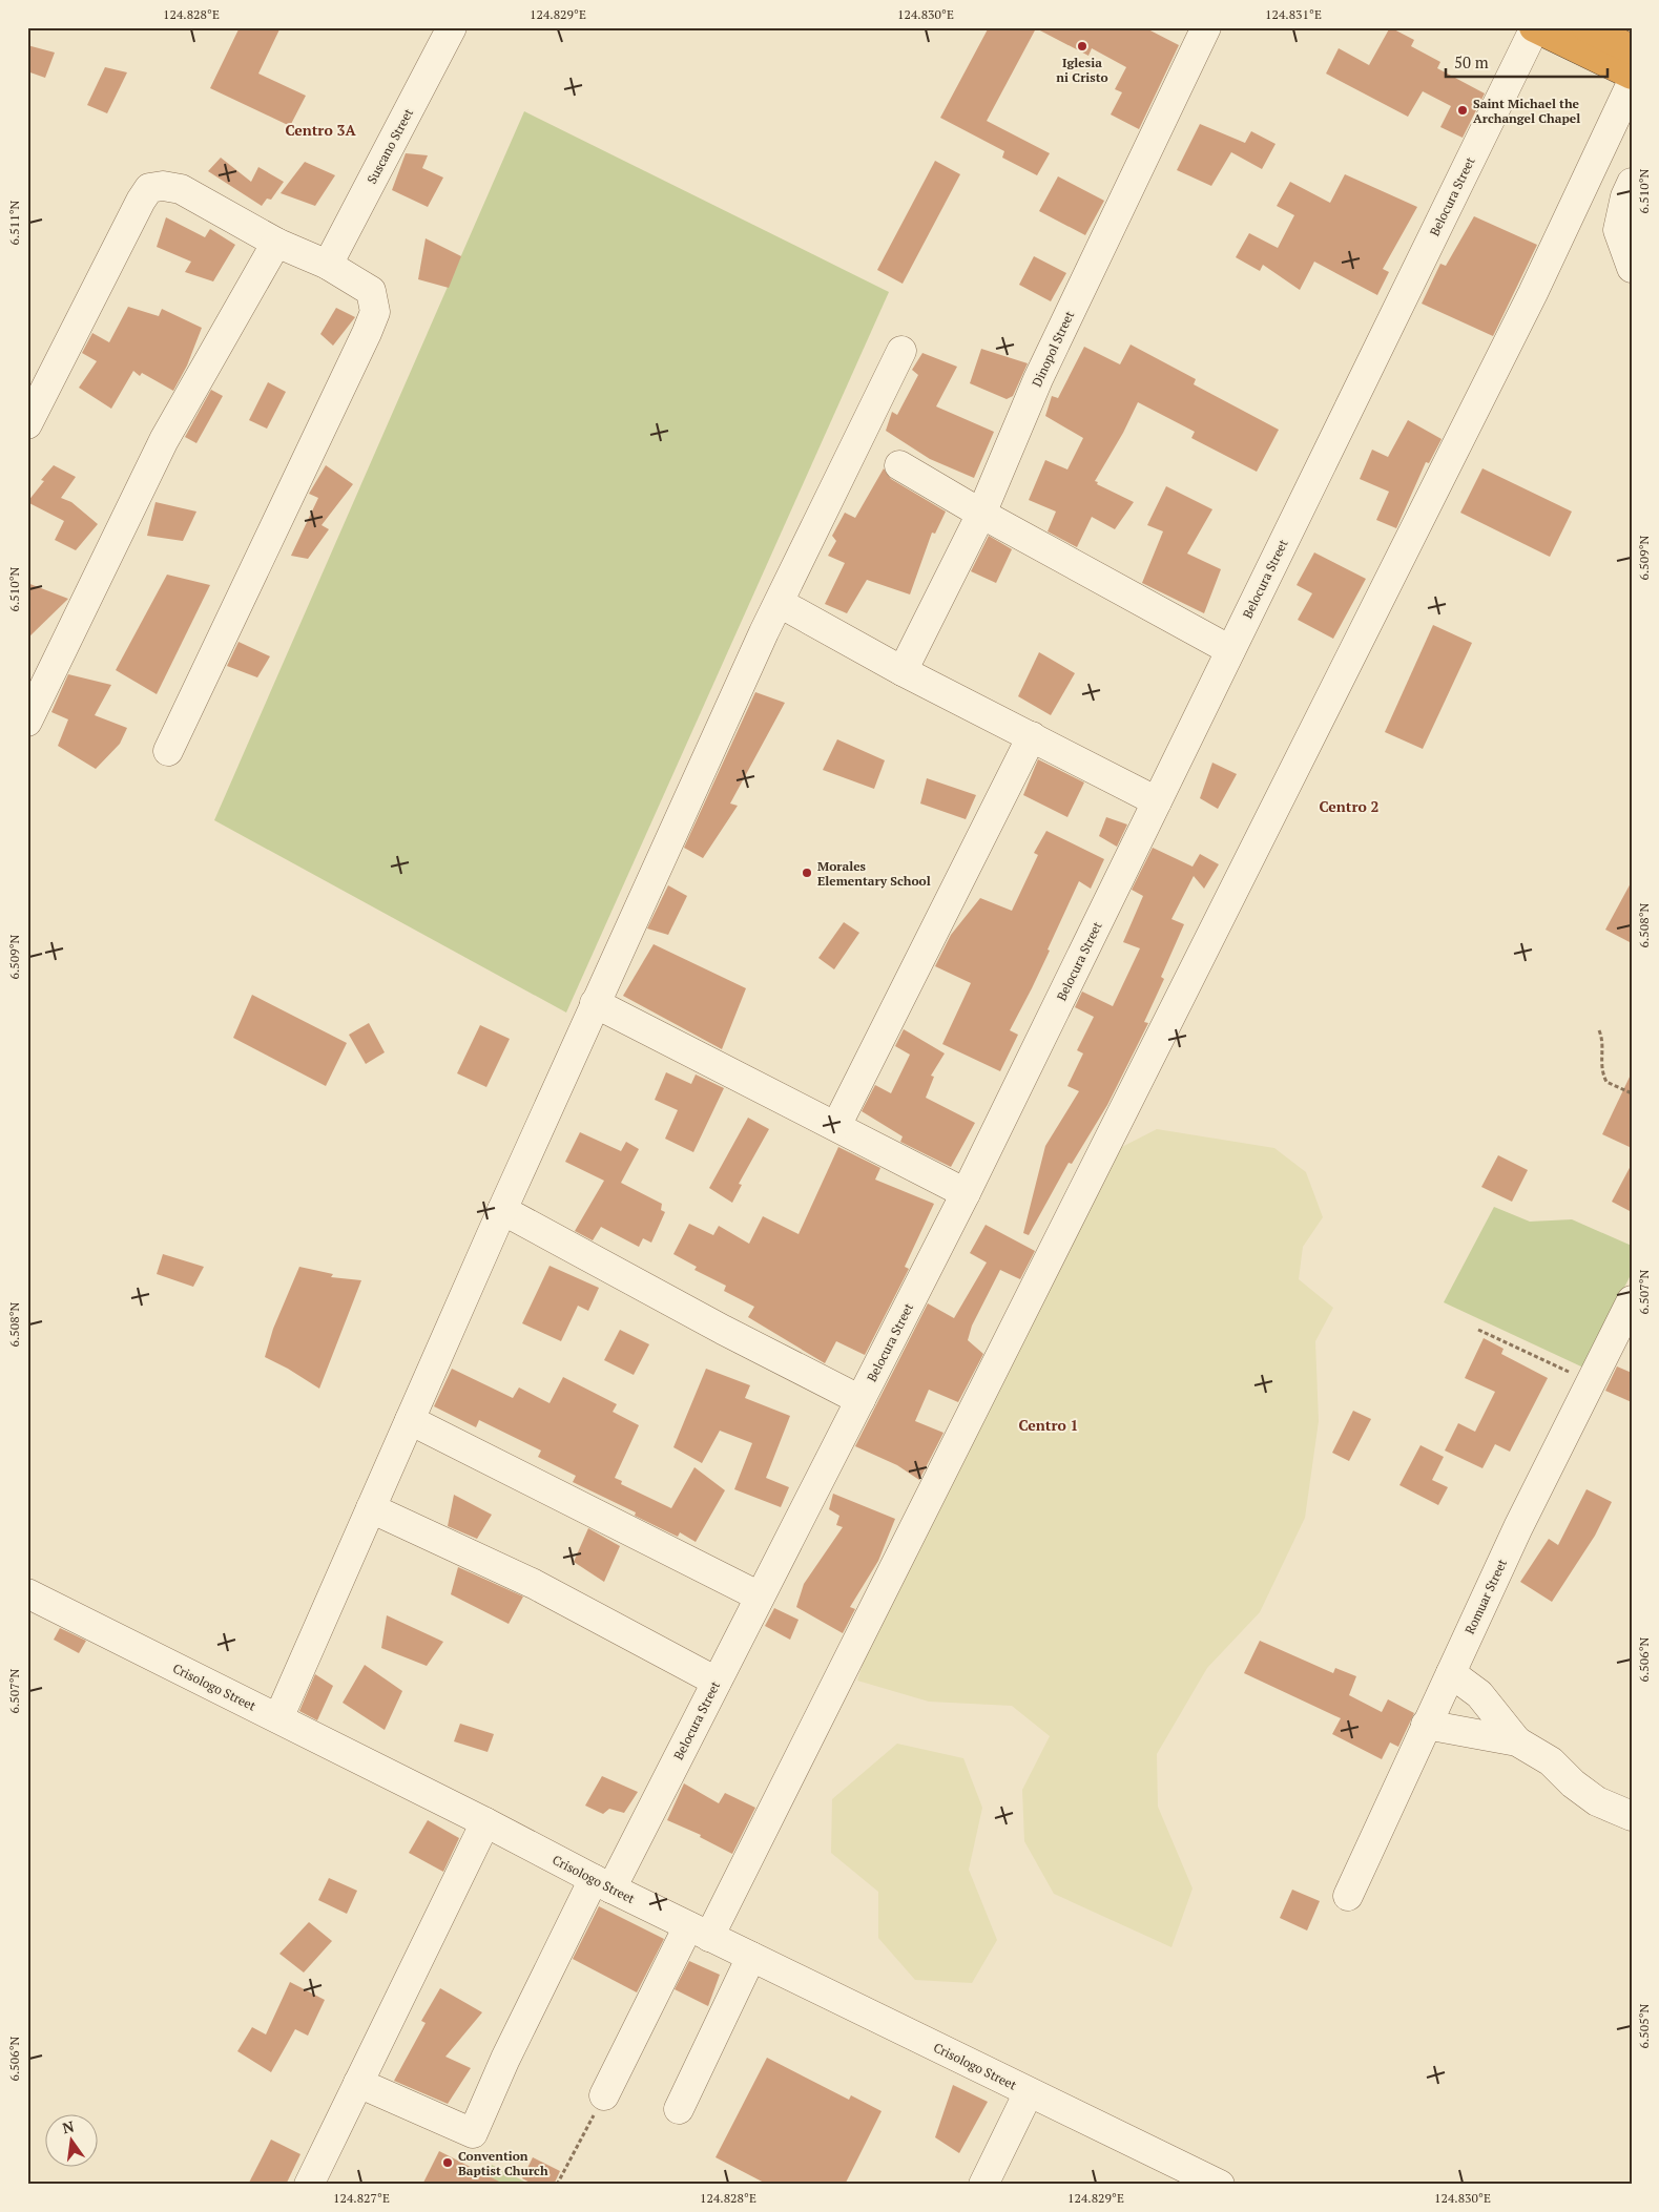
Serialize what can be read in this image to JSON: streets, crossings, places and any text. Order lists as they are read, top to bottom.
{
  "streets": {
    "street": [
      "Suscano Street",
      "Belocura Street",
      "Dinopol Street",
      "Romuar Street",
      "Crisologo Street"
    ]
  },
  "crossings": [
    ["Belocura Street", "Crisologo Street"]
  ],
  "districts": ["Centro 3A", "Centro 2", "Centro 1"],
  "places": [
    "Iglesia ni Cristo",
    "Saint Michael the Archangel Chapel",
    "Morales Elementary School",
    "Convention Baptist Church"
  ],
  "scale_bar": "50 m",
  "north": "top",
  "coordinates": [
    "124.828°E",
    "124.829°E",
    "124.830°E",
    "124.831°E",
    "6.510°N",
    "6.511°N",
    "6.509°N",
    "6.508°N",
    "6.507°N",
    "6.506°N",
    "6.505°N",
    "124.827°E"
  ]
}
